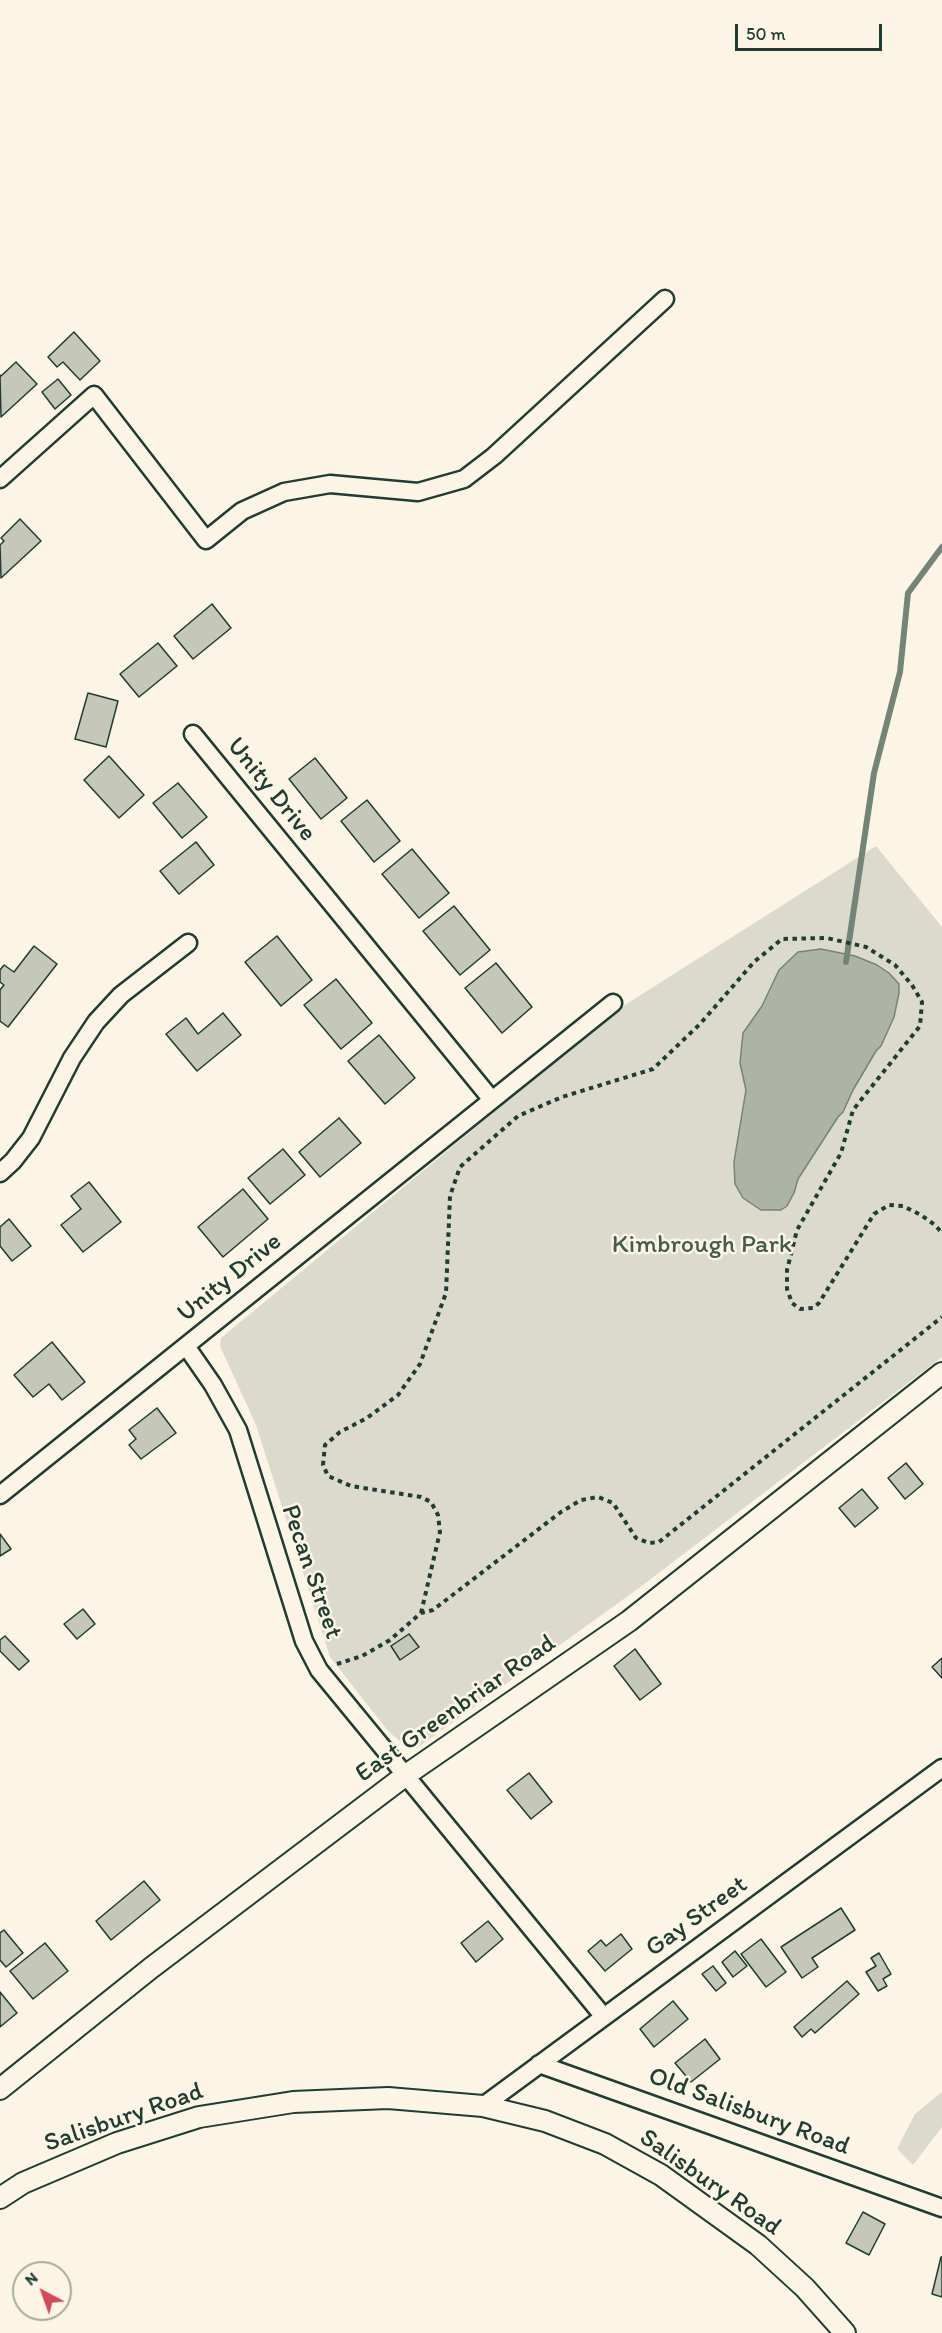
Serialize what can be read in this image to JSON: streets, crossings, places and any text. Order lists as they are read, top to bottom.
{
  "streets": {
    "street": [
      "Unity Drive",
      "Pecan Street",
      "East Greenbriar Road",
      "Gay Street",
      "Old Salisbury Road",
      "Salisbury Road"
    ]
  },
  "crossings": [
    ["Unity Drive", "Pecan Street"],
    ["Pecan Street", "East Greenbriar Road"],
    ["Pecan Street", "Gay Street"],
    ["Gay Street", "Old Salisbury Road"],
    ["Gay Street", "Salisbury Road"]
  ],
  "parks": ["Kimbrough Park"],
  "scale_bar": "50 m",
  "north": "top left"
}
